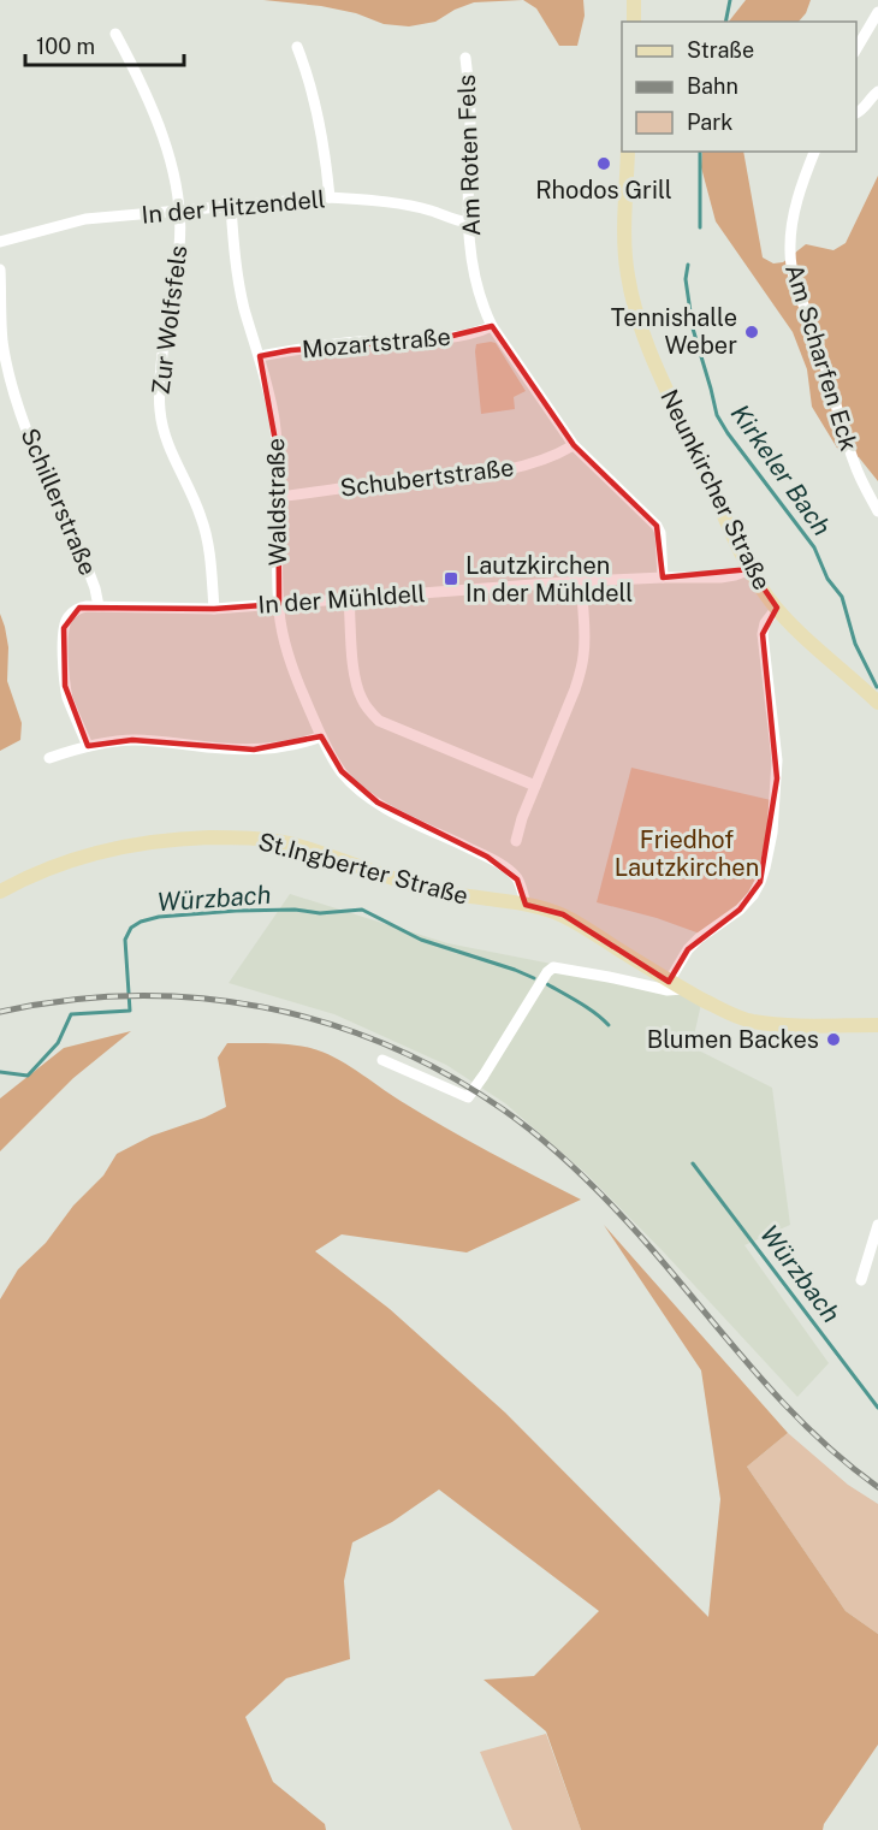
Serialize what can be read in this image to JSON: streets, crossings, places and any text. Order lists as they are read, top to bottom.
{
  "streets": {
    "main road": ["Neunkircher Straße", "St.Ingberter Straße"],
    "street": [
      "Am Roten Fels",
      "In der Hitzendell",
      "Zur Wolfsfels",
      "Mozartstraße",
      "Am Scharfen Eck",
      "Schubertstraße",
      "Schillerstraße",
      "Waldstraße",
      "In der Mühldell"
    ]
  },
  "crossings": [
    ["Am Roten Fels", "In der Hitzendell"],
    ["Am Roten Fels", "Mozartstraße"],
    ["Am Roten Fels", "Schubertstraße"],
    ["Am Roten Fels", "In der Mühldell"],
    ["In der Hitzendell", "Zur Wolfsfels"],
    ["In der Hitzendell", "Waldstraße"],
    ["Zur Wolfsfels", "In der Mühldell"],
    ["Mozartstraße", "Waldstraße"],
    ["Schubertstraße", "Waldstraße"],
    ["Neunkircher Straße", "In der Mühldell"],
    ["Schillerstraße", "In der Mühldell"],
    ["Waldstraße", "In der Mühldell"],
    ["Waldstraße", "St.Ingberter Straße"]
  ],
  "water": ["Kirkeler Bach", "Würzbach"],
  "parks": ["Friedhof Lautzkirchen"],
  "places": {
    "other": ["Rhodos Grill", "Tennishalle Weber", "Blumen Backes"],
    "transit": ["Lautzkirchen In der Mühldell"]
  },
  "legend": ["Straße", "Bahn", "Park"],
  "scale_bar": "100 m"
}
